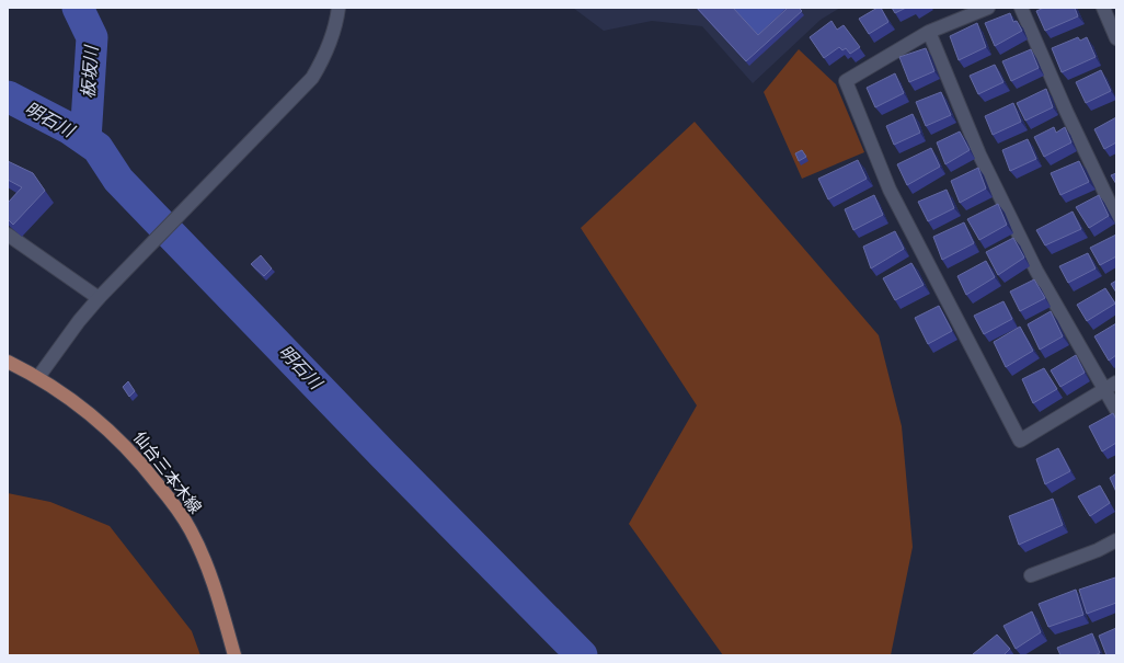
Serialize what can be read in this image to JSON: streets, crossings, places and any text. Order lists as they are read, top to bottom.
{
  "streets": {
    "main road": ["仙台三本木線"]
  },
  "water": ["板坂川", "明石川"]
}
